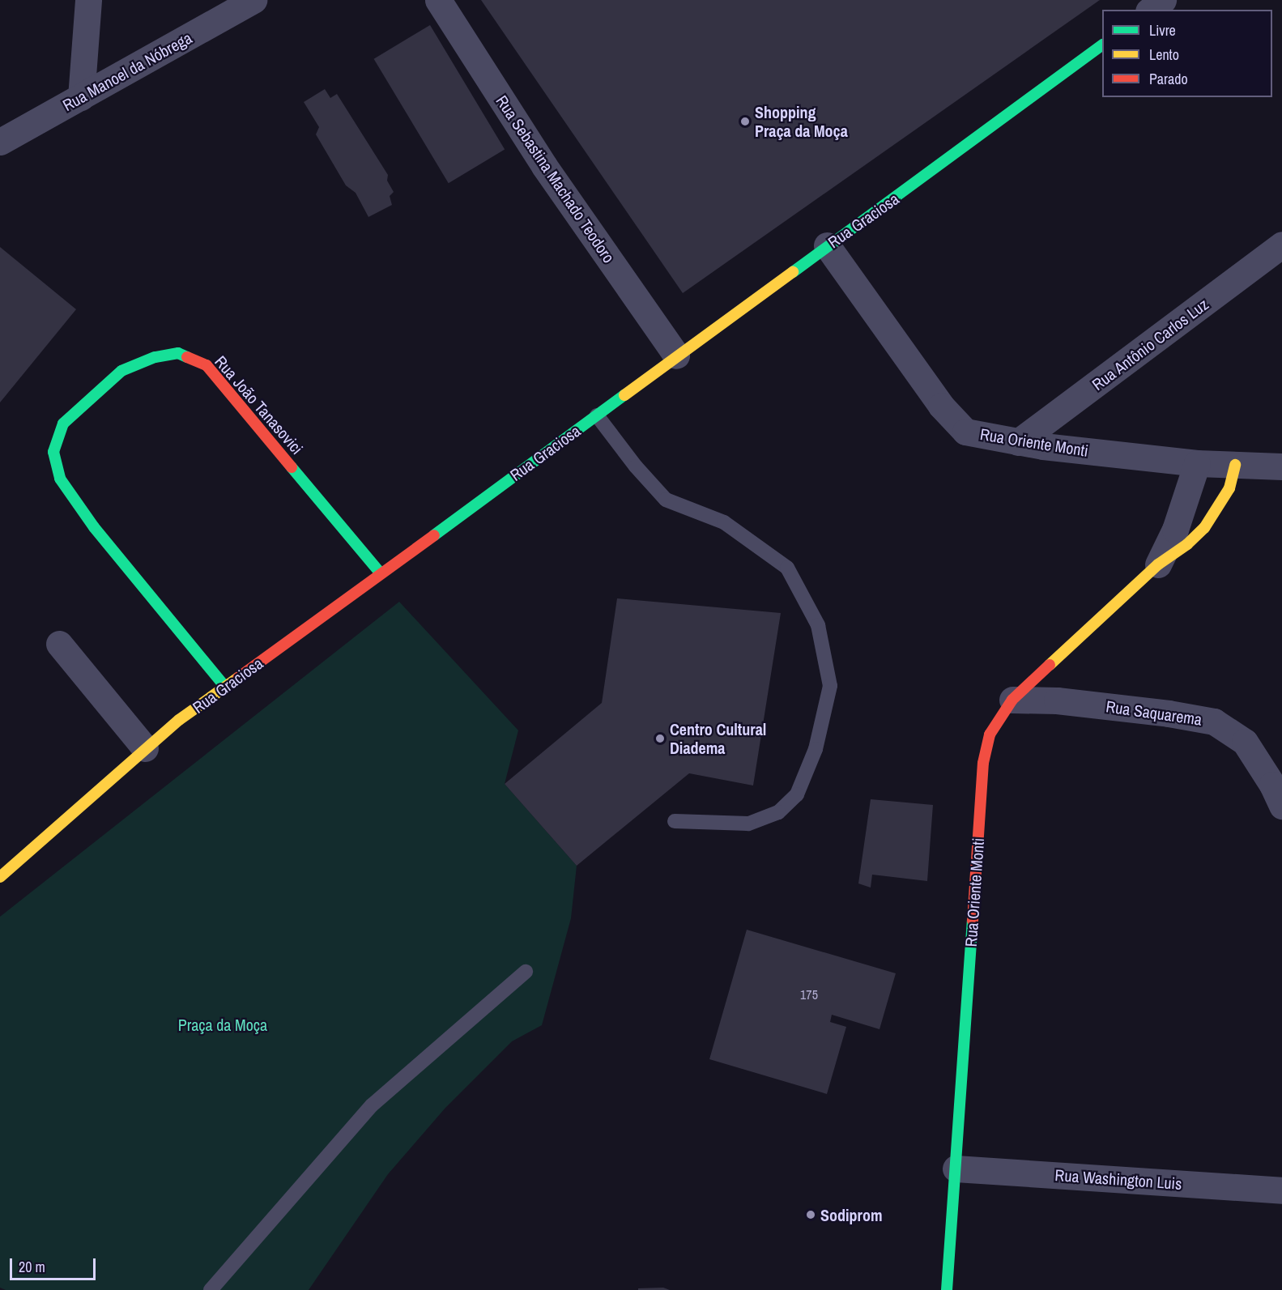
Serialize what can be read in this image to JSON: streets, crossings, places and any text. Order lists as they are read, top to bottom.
{
  "streets": {
    "street": [
      "Rua Manoel da Nóbrega",
      "Rua Sebastina Machado Teodoro",
      "Rua Graciosa",
      "Rua Antônio Carlos Luz",
      "Rua João Tanasovici",
      "Rua Oriente Monti",
      "Rua Saquarema",
      "Rua Washington Luis"
    ]
  },
  "crossings": [
    ["Rua Sebastina Machado Teodoro", "Rua Graciosa"],
    ["Rua Graciosa", "Rua João Tanasovici"],
    ["Rua Graciosa", "Rua Oriente Monti"],
    ["Rua Antônio Carlos Luz", "Rua Oriente Monti"],
    ["Rua Oriente Monti", "Rua Saquarema"],
    ["Rua Oriente Monti", "Rua Washington Luis"]
  ],
  "parks": ["Praça da Moça"],
  "places": ["Shopping Praça da Moça", "Centro Cultural Diadema", "Sodiprom"],
  "house_numbers": ["175"],
  "legend": ["Livre", "Lento", "Parado"],
  "scale_bar": "20 m"
}
